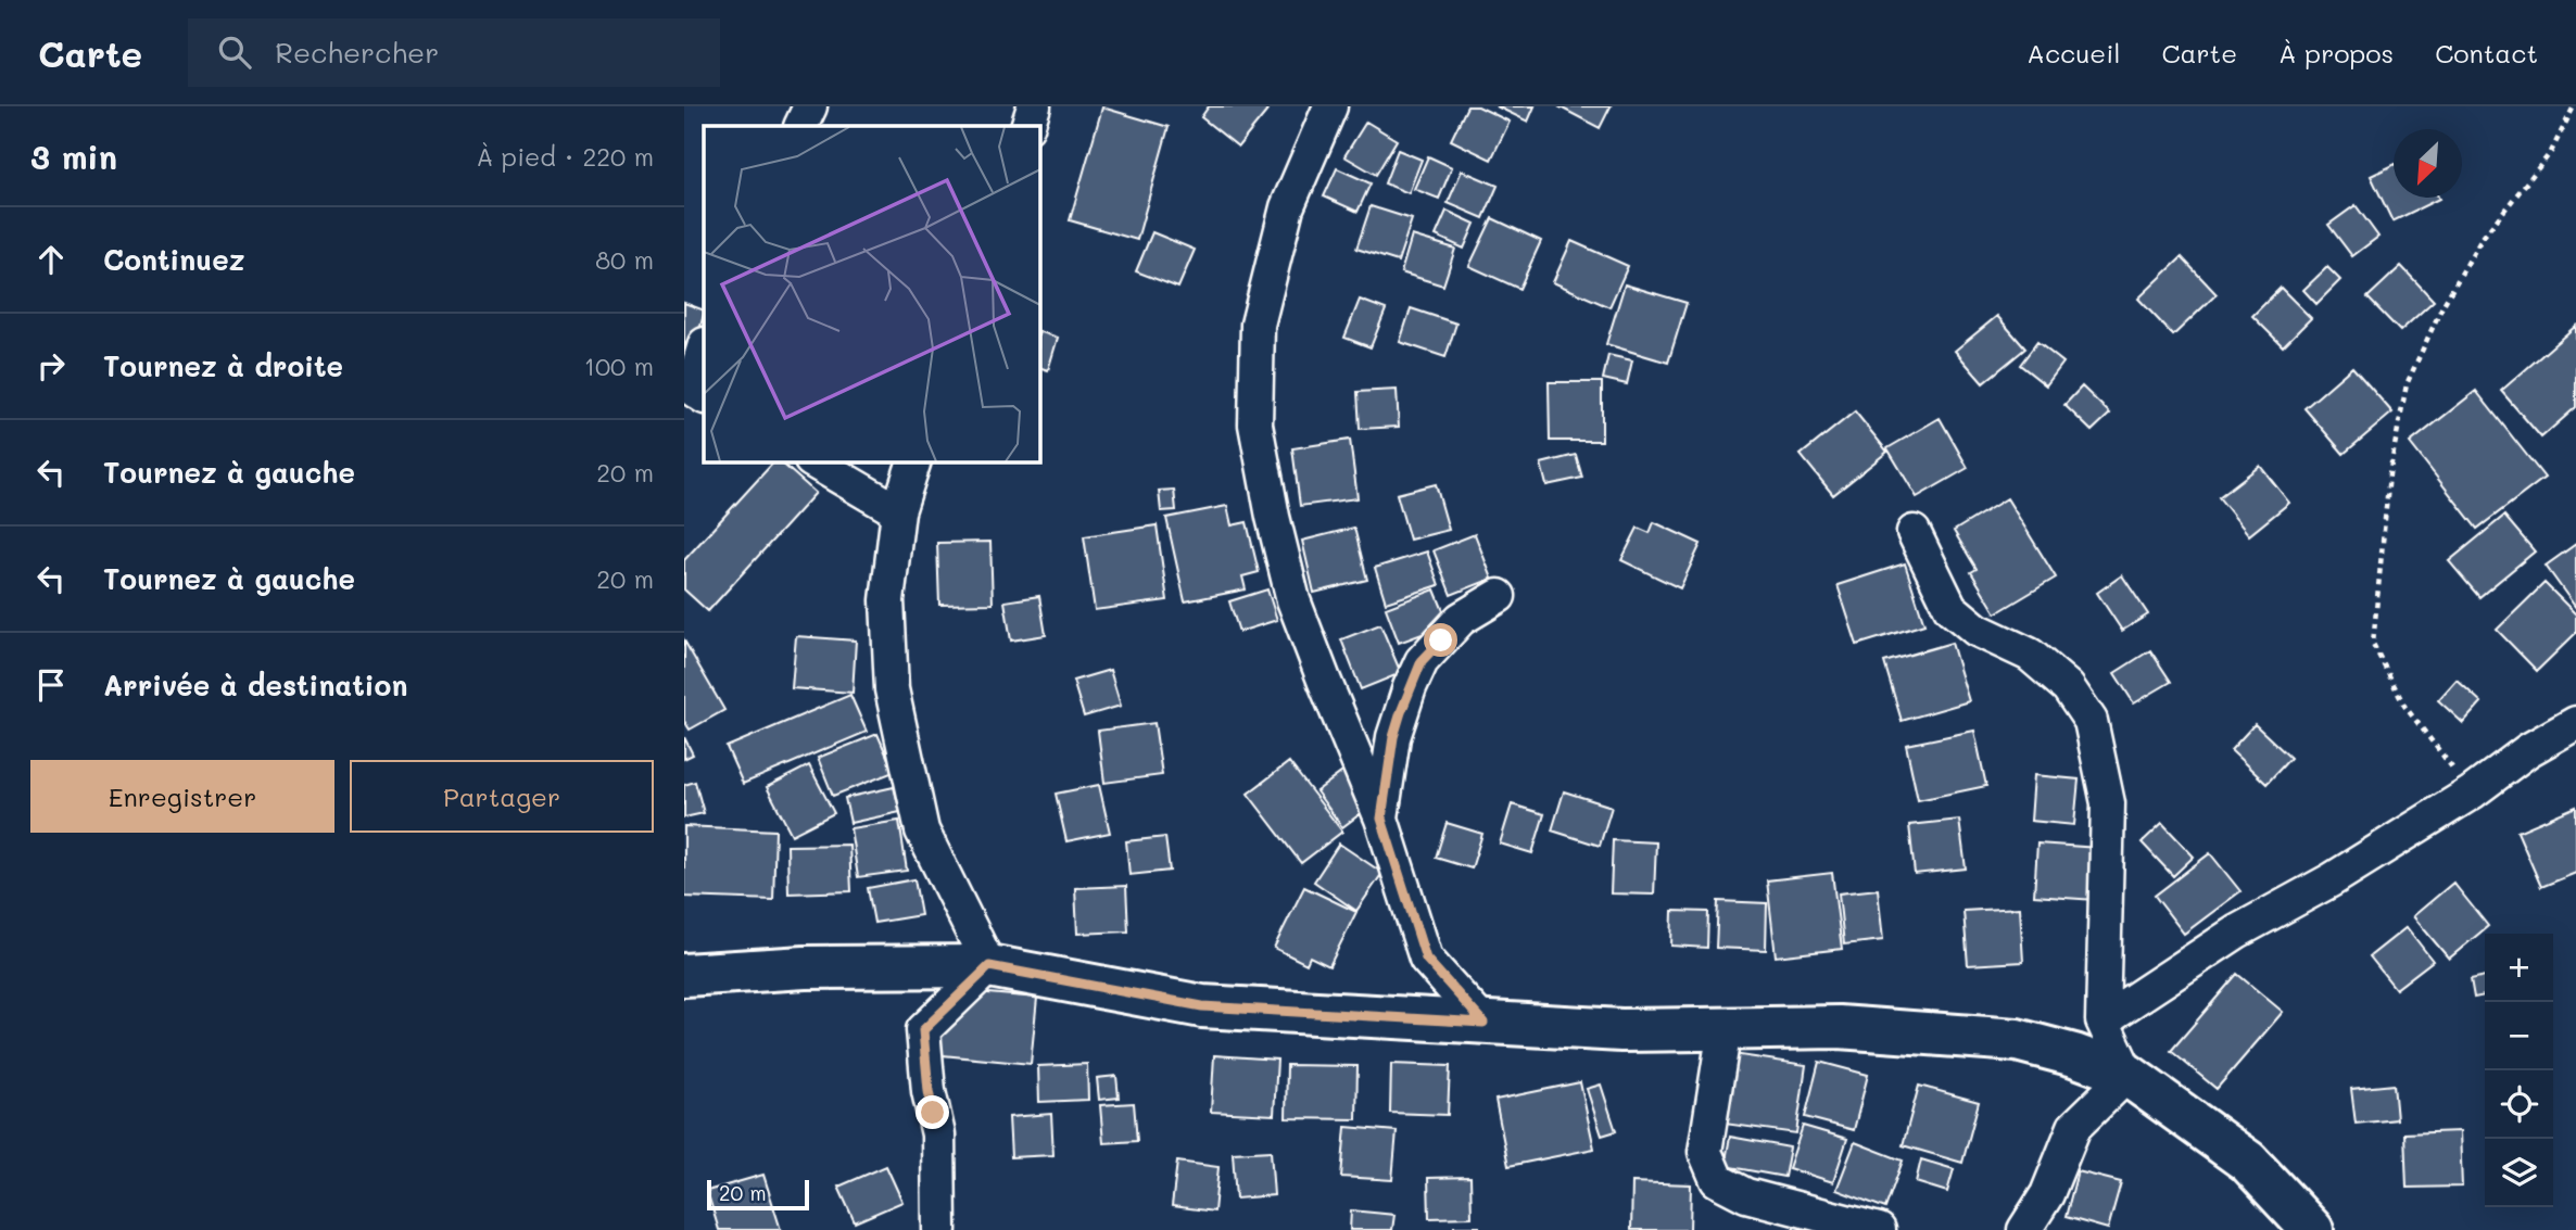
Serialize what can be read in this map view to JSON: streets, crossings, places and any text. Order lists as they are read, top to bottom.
{
  "scale_bar": "20 m",
  "north": "bottom left",
  "page": {
    "header": "Carte",
    "search": "Rechercher",
    "nav": [
      "Accueil",
      "Carte",
      "À propos",
      "Contact"
    ],
    "heading": ["3 min", "À pied · 220 m"],
    "list": [
      ["Continuez", "80 m"],
      ["Tournez à droite", "100 m"],
      ["Tournez à gauche", "20 m"],
      ["Tournez à gauche", "20 m"],
      "Arrivée à destination"
    ],
    "buttons": ["Enregistrer", "Partager"],
    "map_buttons": ["+", "−"],
    "scale": "20 m"
  }
}
